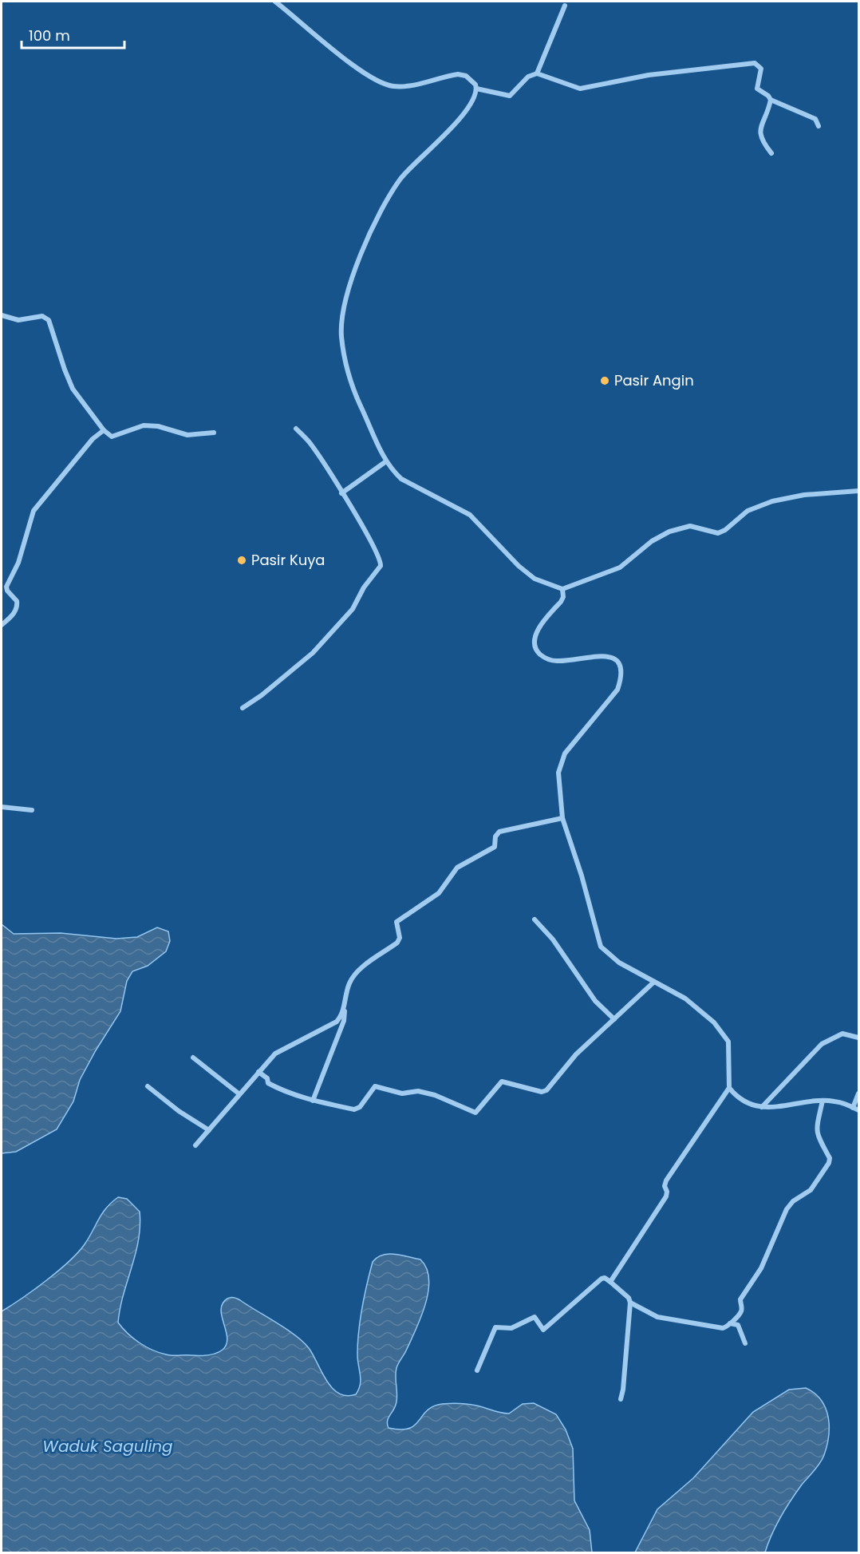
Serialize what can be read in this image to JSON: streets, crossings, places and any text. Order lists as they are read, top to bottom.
{
  "water": ["Waduk Saguling"],
  "places": ["Pasir Angin", "Pasir Kuya"],
  "scale_bar": "100 m"
}
